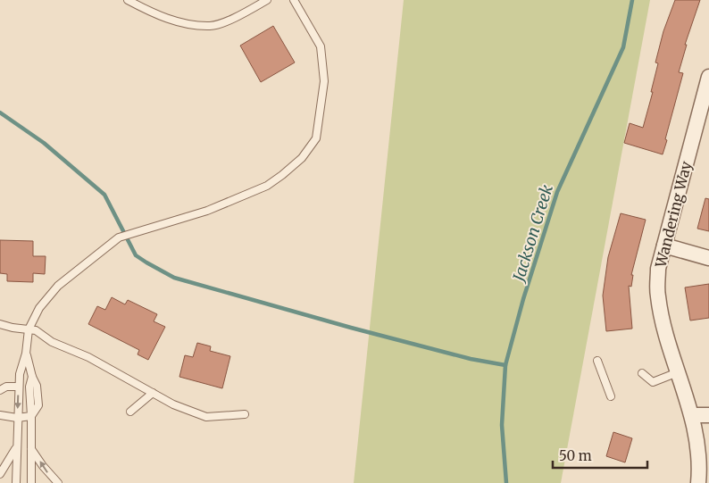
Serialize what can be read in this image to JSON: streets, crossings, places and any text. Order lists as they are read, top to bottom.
{
  "streets": {
    "street": ["Wandering Way"]
  },
  "water": ["Jackson Creek"],
  "scale_bar": "50 m"
}
